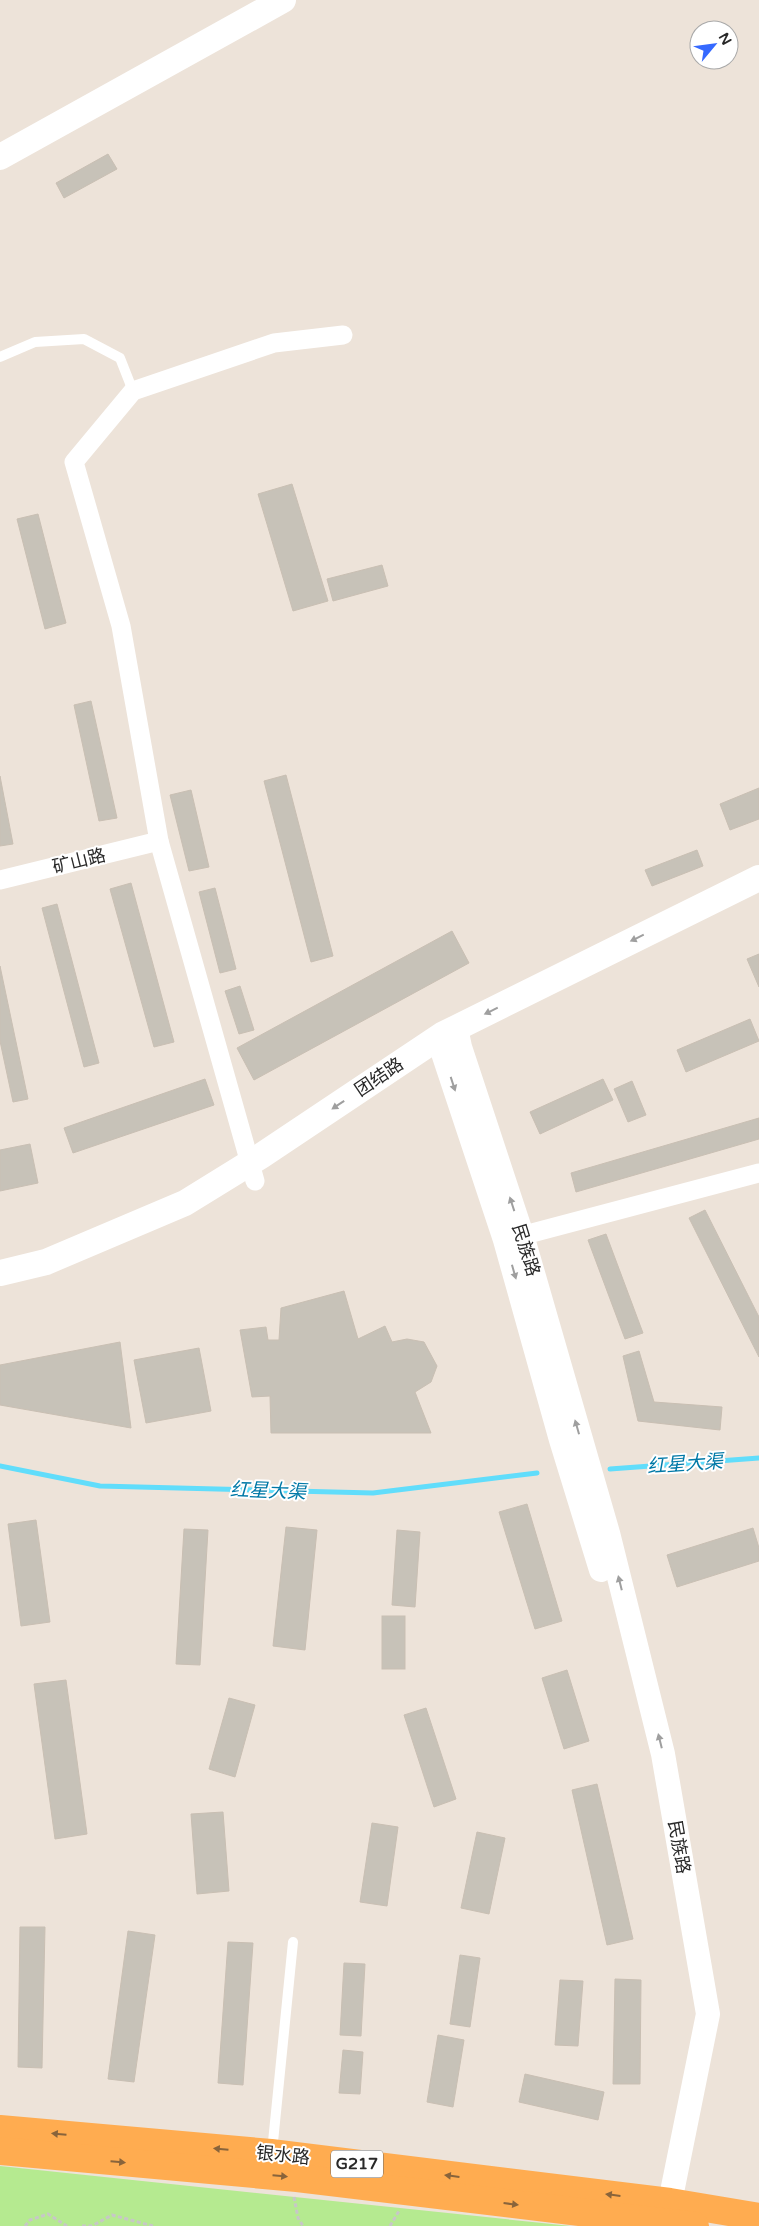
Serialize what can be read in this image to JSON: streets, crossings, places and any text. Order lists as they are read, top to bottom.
{
  "streets": {
    "highway": ["银水路", "G217"],
    "main road": ["团结路"],
    "street": ["矿山路", "民族路"]
  },
  "crossings": [
    ["团结路", "民族路"],
    ["民族路", "银水路"],
    ["银水路", "G217"]
  ],
  "water": ["红星大渠"],
  "north": "top right"
}
